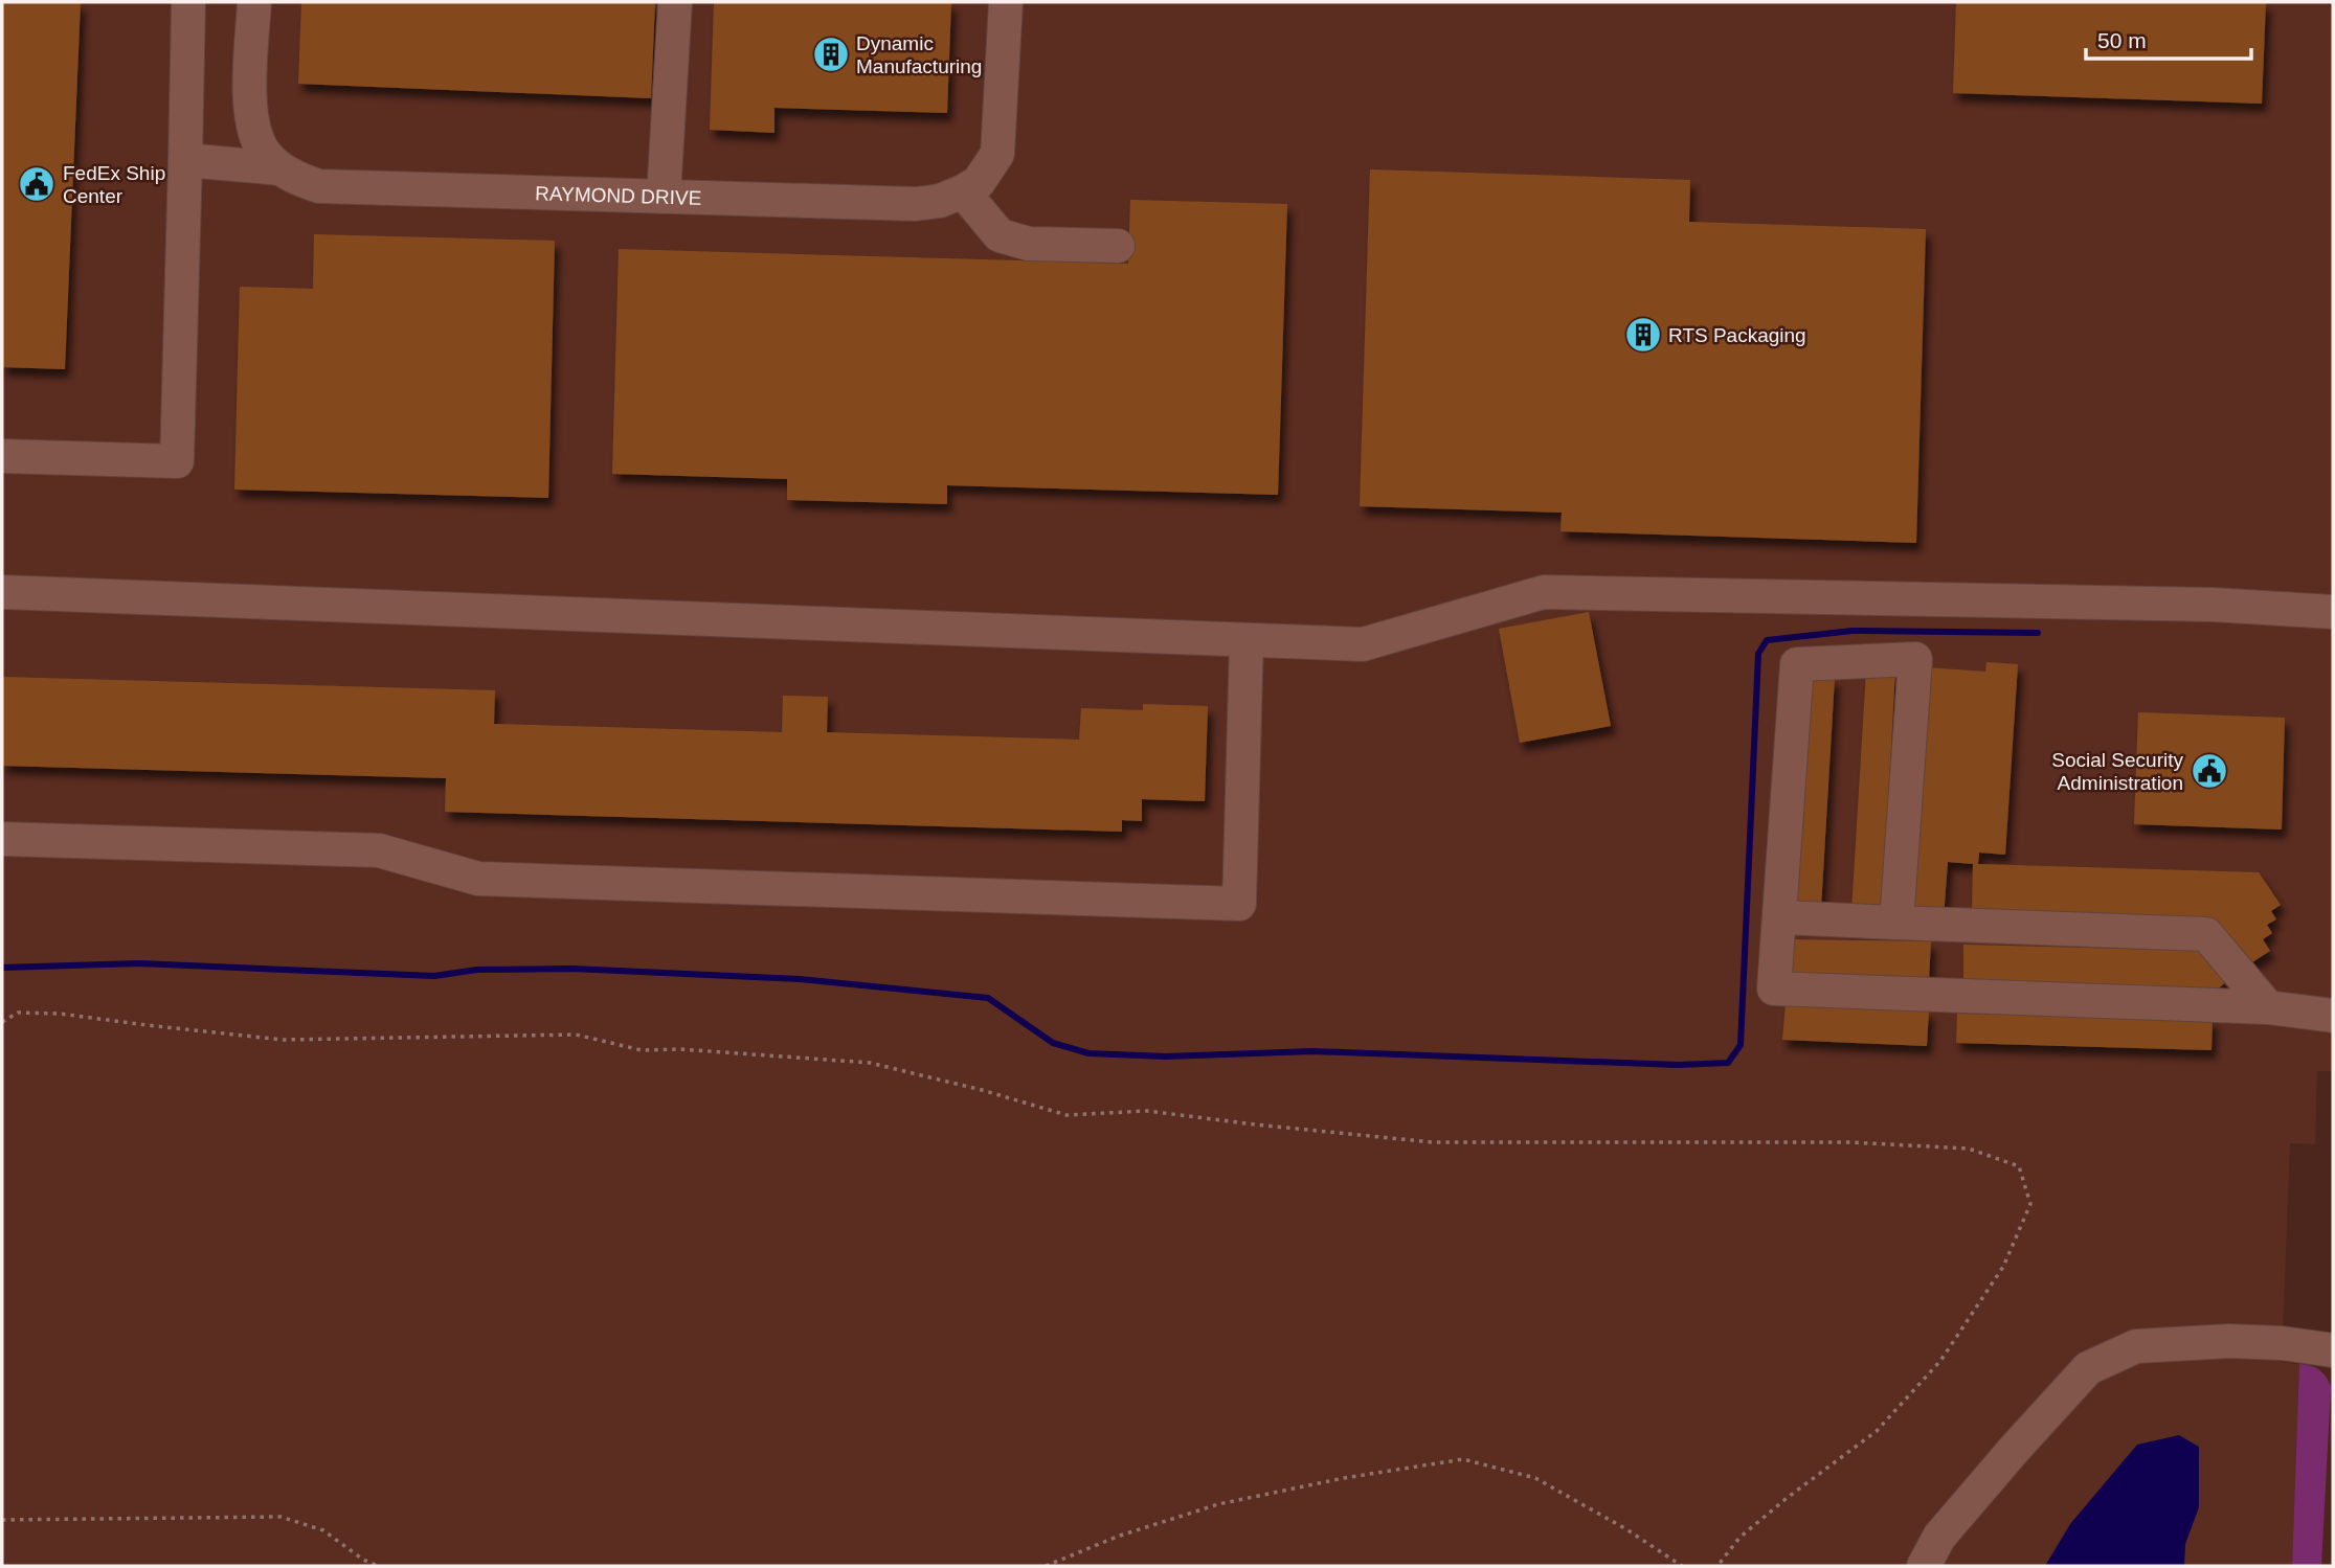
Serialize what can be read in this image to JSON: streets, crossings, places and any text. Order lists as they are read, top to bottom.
{
  "streets": {
    "street": ["RAYMOND DRIVE"]
  },
  "places": {
    "building": ["Dynamic Manufacturing", "RTS Packaging"],
    "public building": ["FedEx Ship Center", "Social Security Administration"]
  },
  "scale_bar": "50 m"
}
